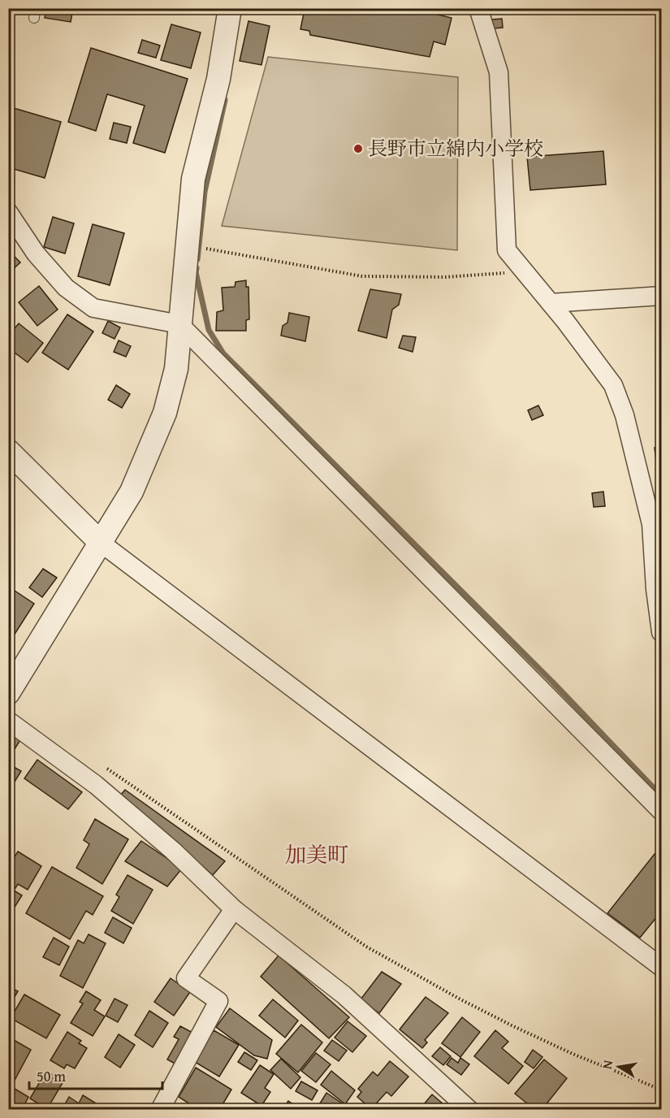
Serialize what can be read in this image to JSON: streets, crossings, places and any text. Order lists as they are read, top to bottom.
{
  "districts": ["加美町"],
  "places": ["長野市立綿内小学校"],
  "scale_bar": "50 m",
  "north": "left"
}
